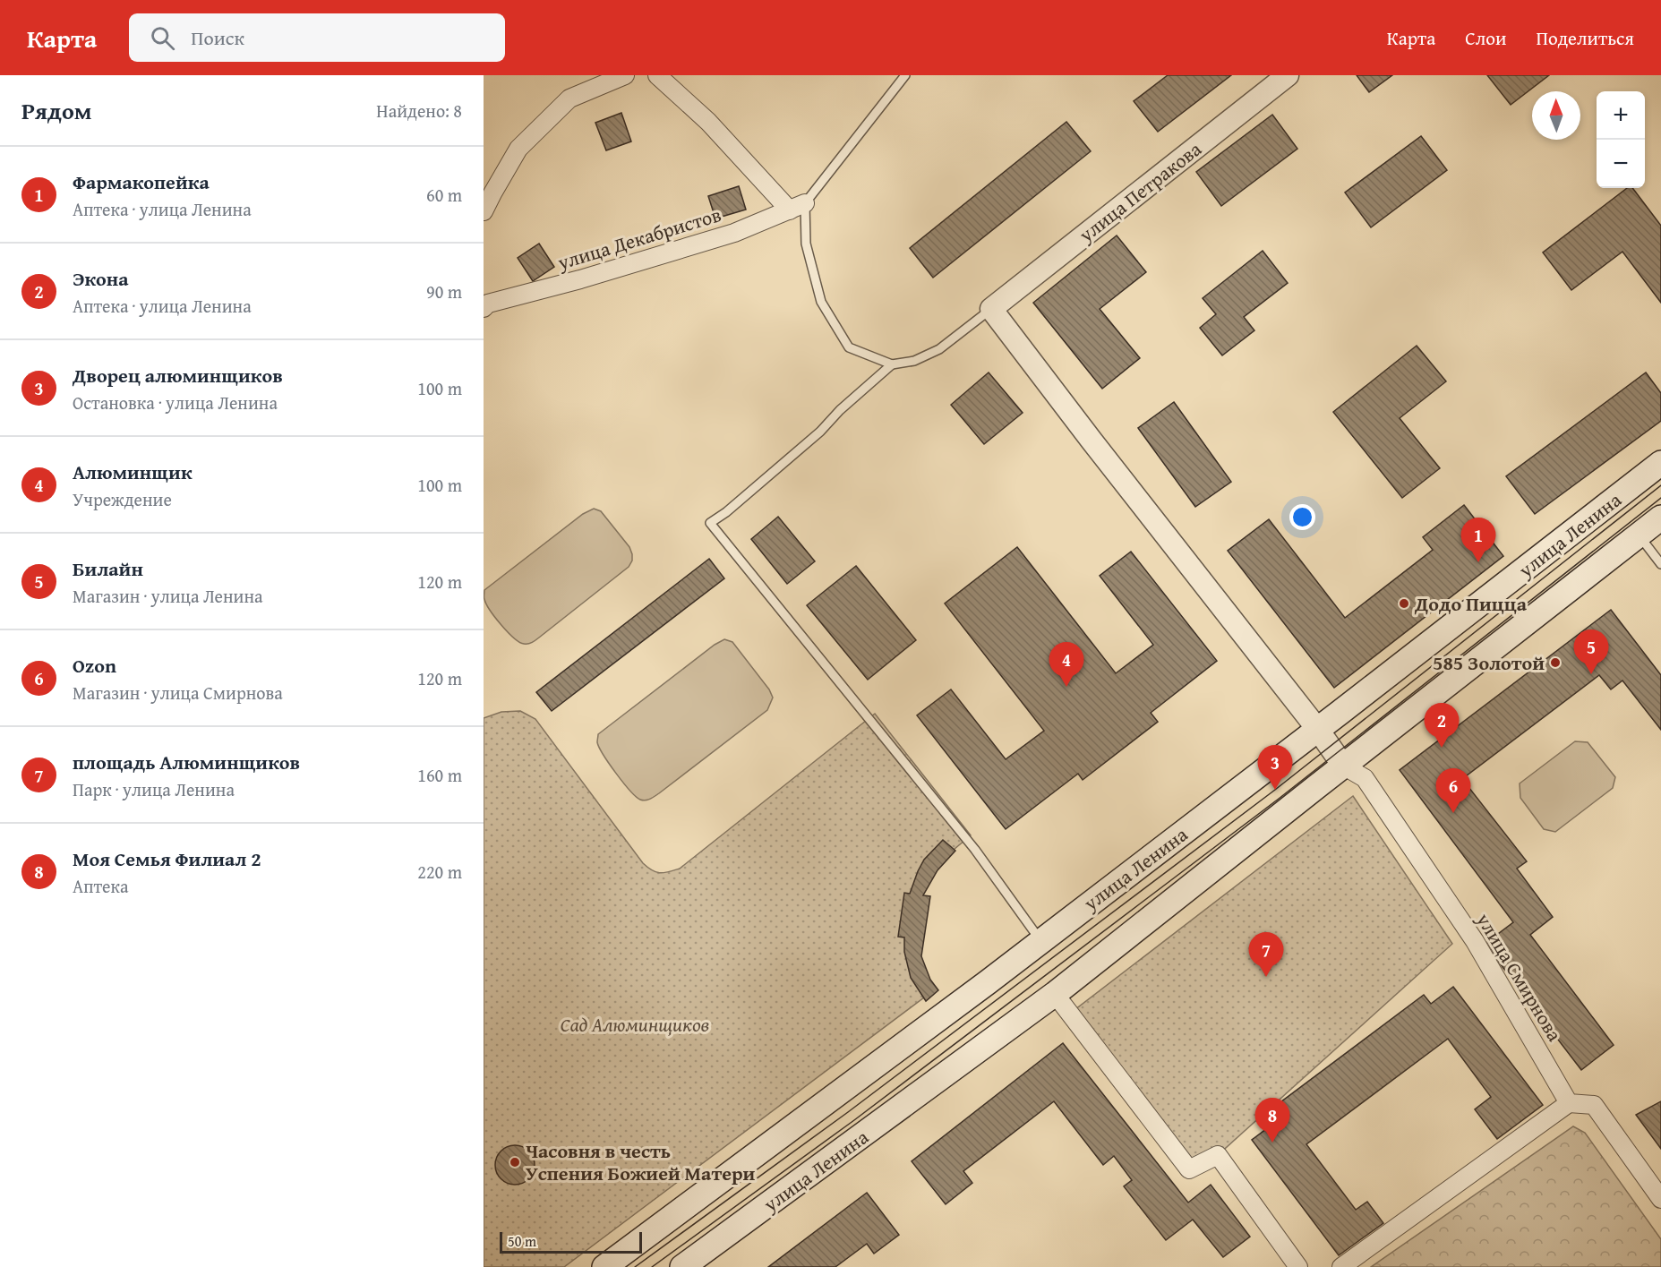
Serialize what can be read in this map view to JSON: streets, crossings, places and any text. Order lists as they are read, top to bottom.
{
  "streets": {
    "main road": ["улица Ленина"],
    "street": ["улица Петракова", "улица Декабристов", "улица Смирнова"]
  },
  "crossings": [
    ["улица Ленина", "улица Смирнова"]
  ],
  "parks": ["Сад Алюминщиков"],
  "places": ["Додо Пицца", "585 Золотой", "Часовня в честь Успения Божией Матери"],
  "scale_bar": "50 m",
  "north": "top",
  "page": {
    "header": "Карта",
    "search": "Поиск",
    "nav": ["Карта", "Слои", "Поделиться"],
    "heading": ["Рядом", "Найдено: 8"],
    "map_buttons": ["+", "−"],
    "list": [
      {
        "mark": "1",
        "name": "Фармакопейка",
        "note": "Аптека · улица Ленина",
        "value": "60 m"
      },
      {
        "mark": "2",
        "name": "Экона",
        "note": "Аптека · улица Ленина",
        "value": "90 m"
      },
      {
        "mark": "3",
        "name": "Дворец алюминщиков",
        "note": "Остановка · улица Ленина",
        "value": "100 m"
      },
      {
        "mark": "4",
        "name": "Алюминщик",
        "note": "Учреждение",
        "value": "100 m"
      },
      {
        "mark": "5",
        "name": "Билайн",
        "note": "Магазин · улица Ленина",
        "value": "120 m"
      },
      {
        "mark": "6",
        "name": "Ozon",
        "note": "Магазин · улица Смирнова",
        "value": "120 m"
      },
      {
        "mark": "7",
        "name": "площадь Алюминщиков",
        "note": "Парк · улица Ленина",
        "value": "160 m"
      },
      {
        "mark": "8",
        "name": "Моя Семья Филиал 2",
        "note": "Аптека",
        "value": "220 m"
      }
    ],
    "pins": [
      "1",
      "5",
      "4",
      "2",
      "3",
      "6",
      "7",
      "8"
    ],
    "scale": "50 m"
  }
}
